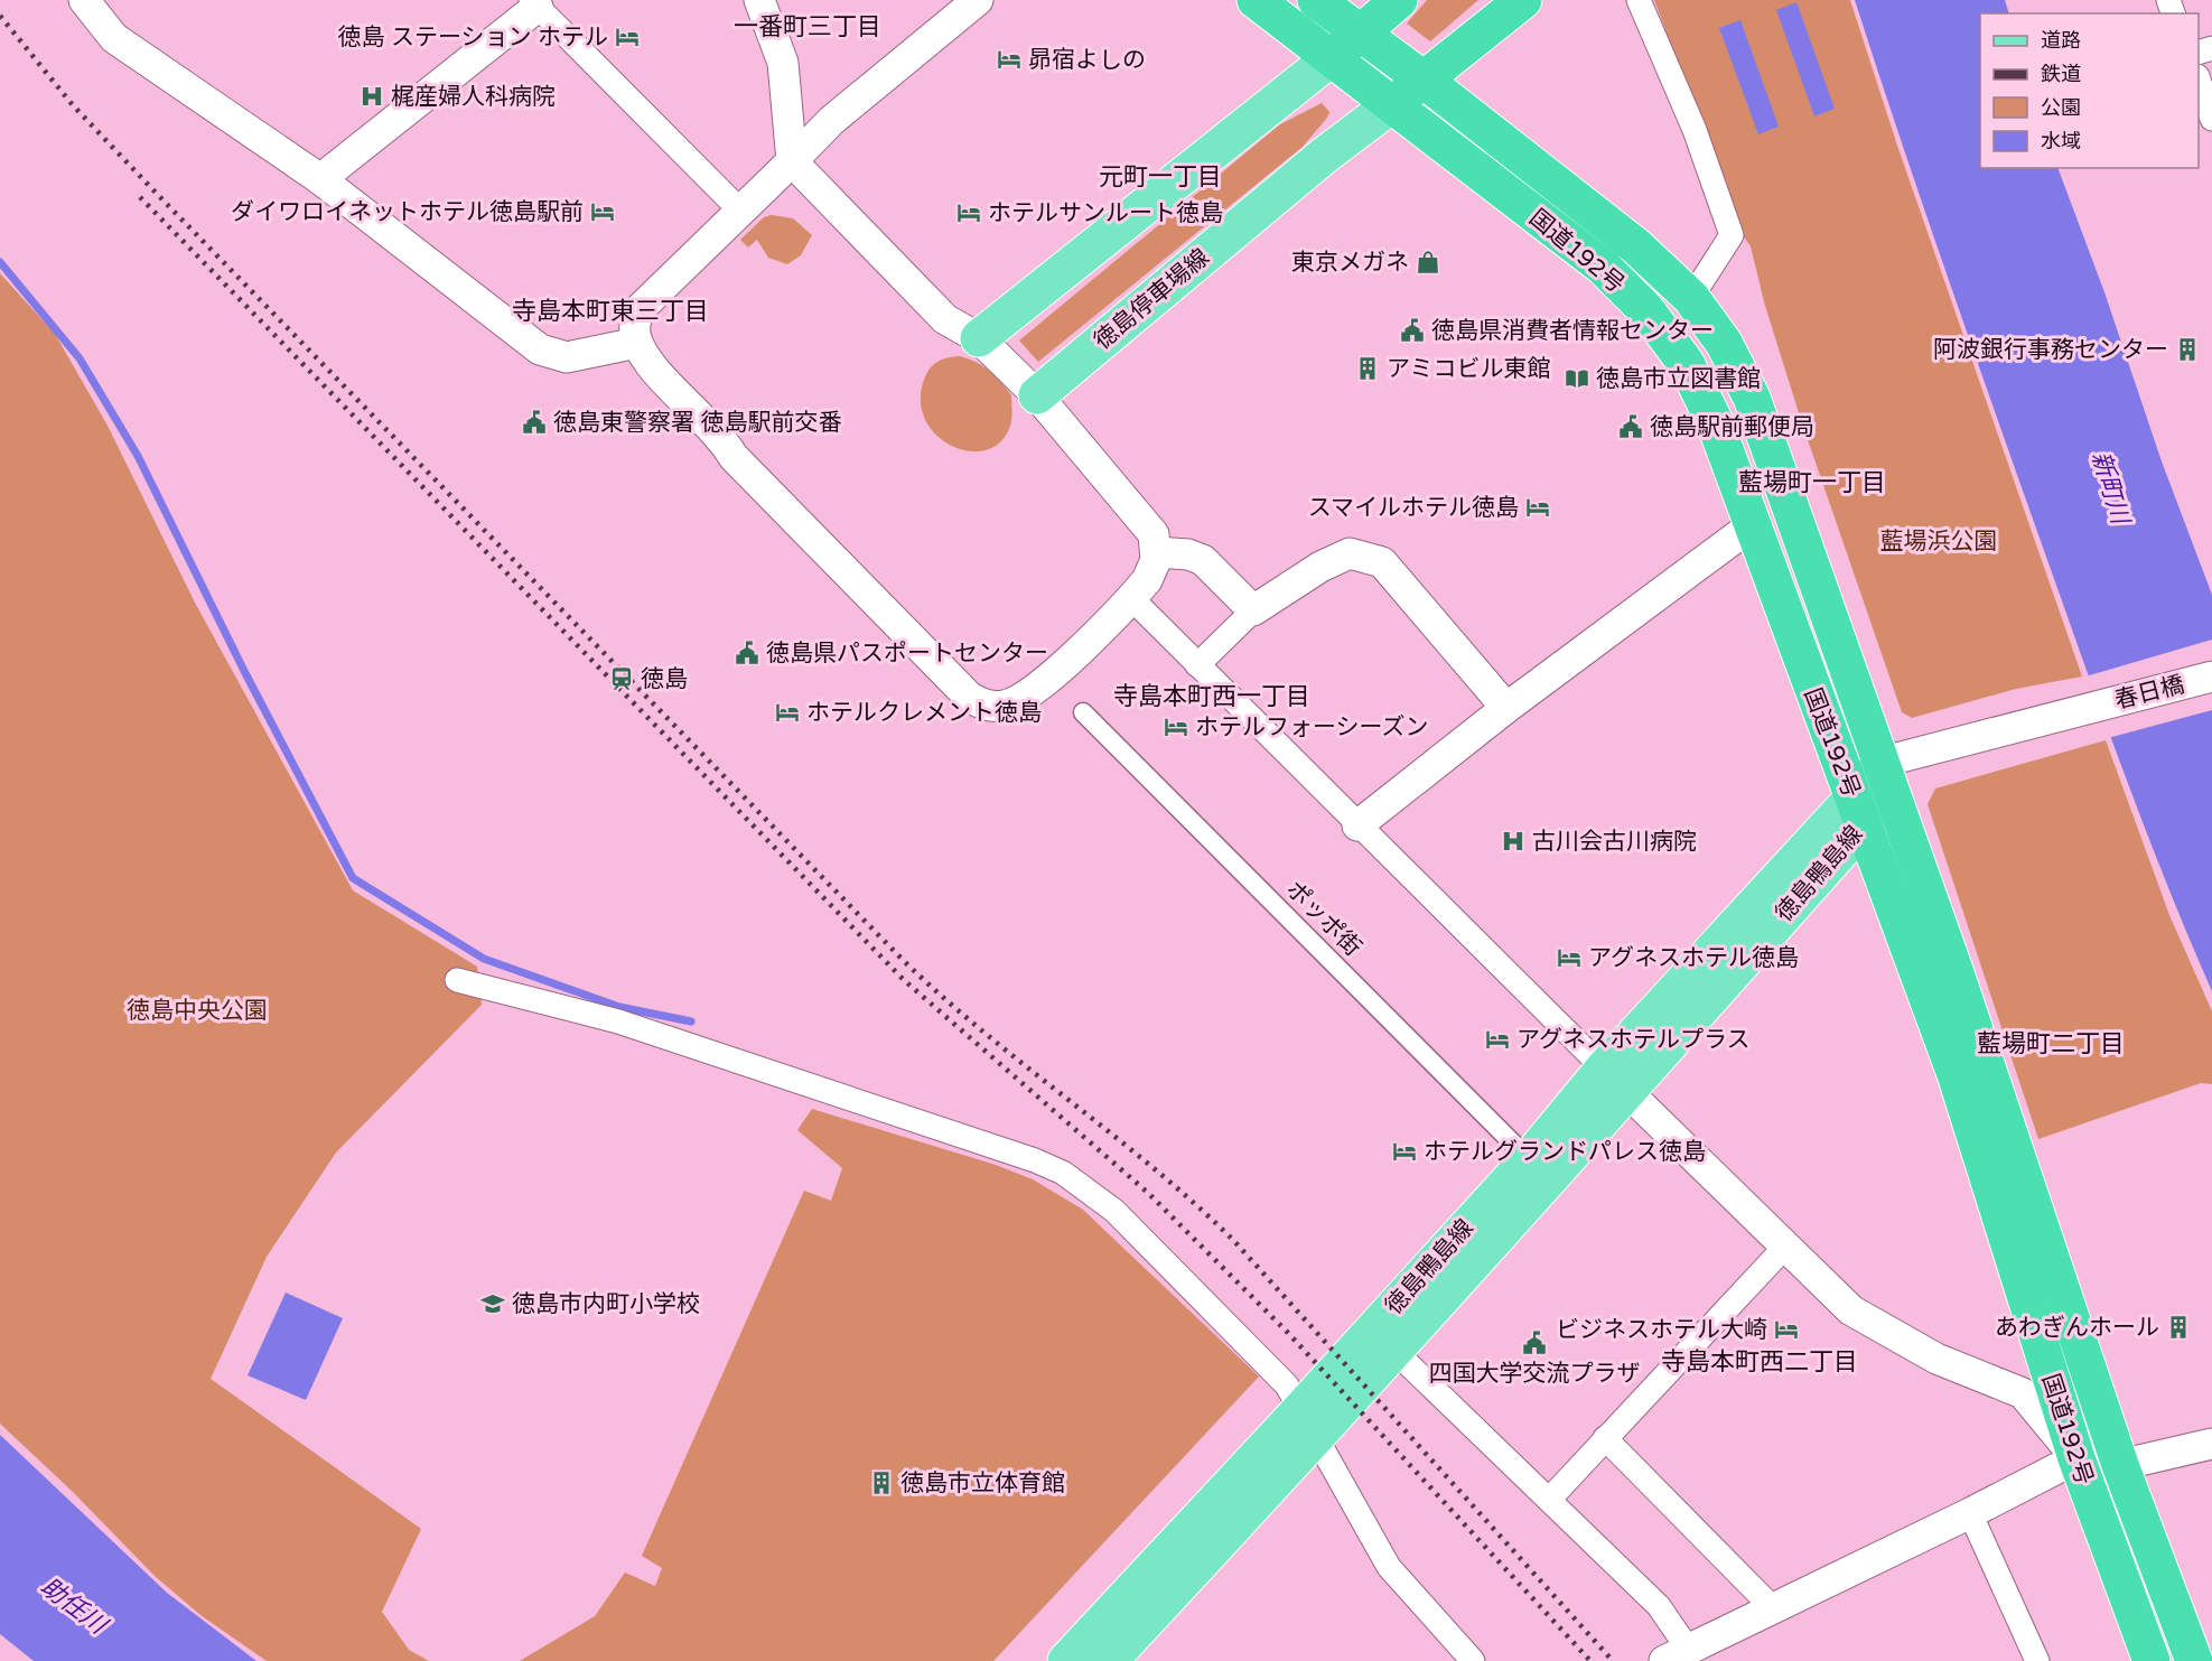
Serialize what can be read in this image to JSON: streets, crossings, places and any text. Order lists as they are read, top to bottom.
{
  "streets": {
    "highway": ["国道192号"],
    "main road": ["徳島停車場線", "徳島鴨島線"],
    "street": ["春日橋", "ポッポ街"]
  },
  "crossings": [
    ["国道192号", "徳島停車場線"],
    ["国道192号", "春日橋"],
    ["国道192号", "徳島鴨島線"],
    ["春日橋", "徳島鴨島線"],
    ["徳島鴨島線", "ポッポ街"]
  ],
  "districts": [
    "一番町三丁目",
    "元町一丁目",
    "寺島本町東三丁目",
    "藍場町一丁目",
    "寺島本町西一丁目",
    "藍場町二丁目",
    "寺島本町西二丁目"
  ],
  "water": ["新町川", "助任川"],
  "parks": ["藍場浜公園", "徳島中央公園"],
  "places": {
    "hotel": [
      "徳島 ステーション ホテル",
      "昴宿よしの",
      "ダイワロイネットホテル徳島駅前",
      "ホテルサンルート徳島",
      "スマイルホテル徳島",
      "ホテルクレメント徳島",
      "ホテルフォーシーズン",
      "アグネスホテル徳島",
      "アグネスホテルプラス",
      "ホテルグランドパレス徳島",
      "ビジネスホテル大崎"
    ],
    "hospital": ["梶産婦人科病院", "古川会古川病院"],
    "shop": ["東京メガネ"],
    "public building": [
      "徳島県消費者情報センター",
      "徳島東警察署 徳島駅前交番",
      "徳島駅前郵便局",
      "徳島県パスポートセンター",
      "四国大学交流プラザ"
    ],
    "building": [
      "阿波銀行事務センター",
      "アミコビル東館",
      "あわぎんホール",
      "徳島市立体育館"
    ],
    "library": ["徳島市立図書館"],
    "station": ["徳島"],
    "school or university": ["徳島市内町小学校"]
  },
  "legend": [
    "道路",
    "鉄道",
    "公園",
    "水域"
  ]
}
